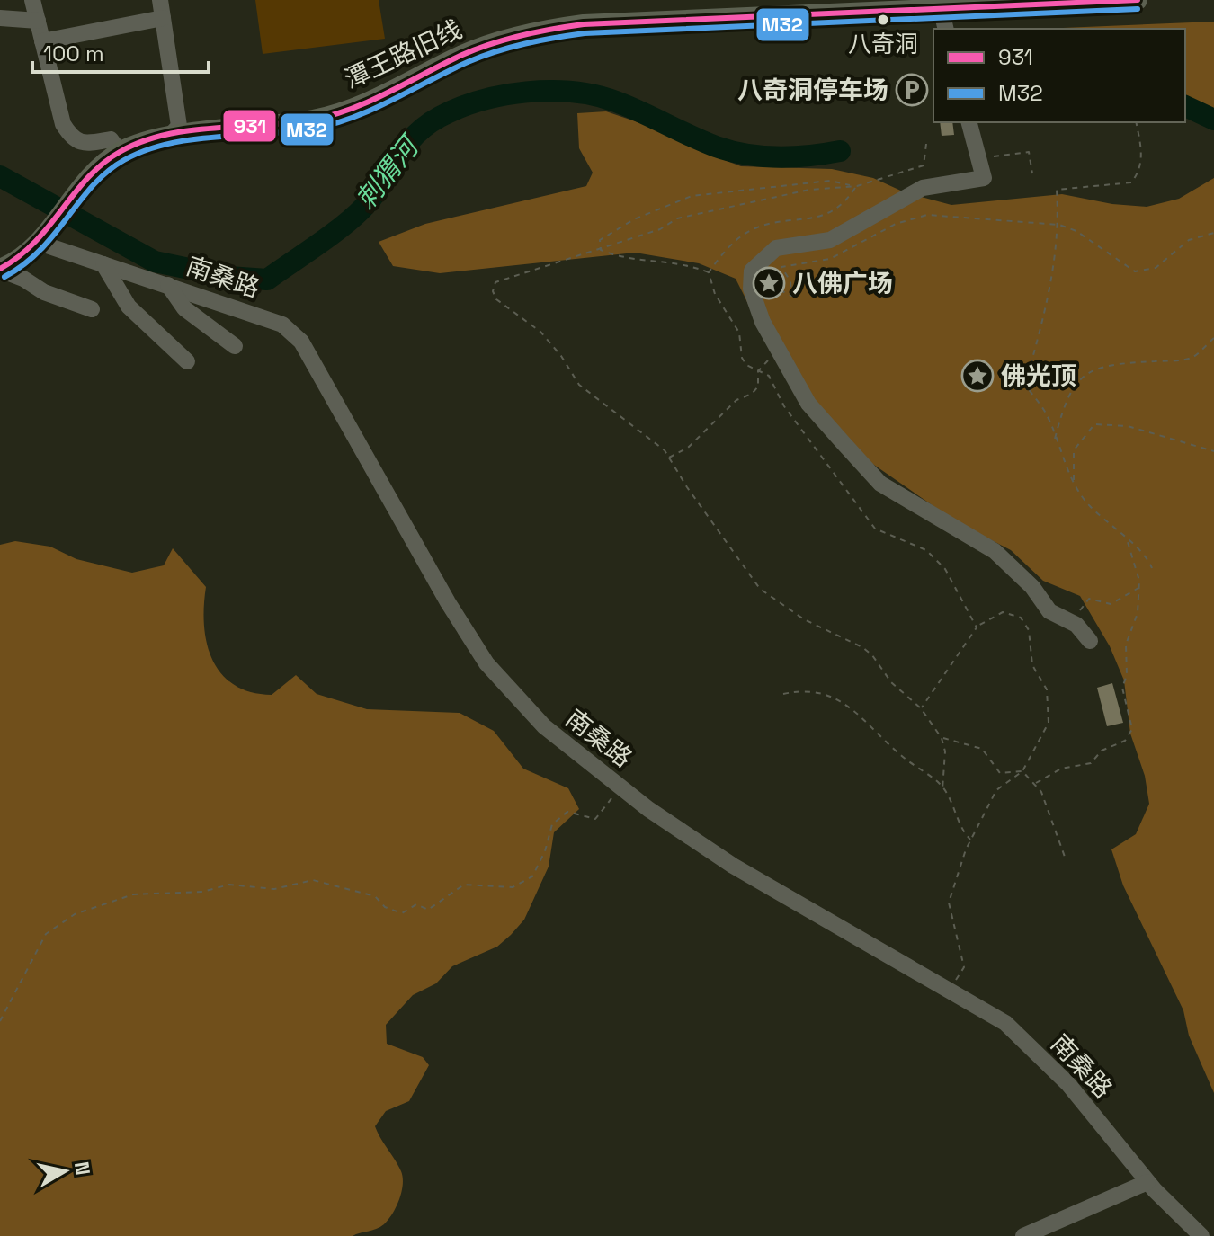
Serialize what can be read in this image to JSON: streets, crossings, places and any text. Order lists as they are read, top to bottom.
{
  "streets": {
    "main road": ["潭王路旧线"],
    "street": ["南桑路"]
  },
  "crossings": [
    ["潭王路旧线", "南桑路"]
  ],
  "water": ["刺猬河"],
  "places": {
    "other": ["八奇洞"],
    "parking": ["八奇洞停车场"],
    "place": ["八佛广场", "佛光顶"]
  },
  "lines": ["transit line 931", "transit line M32"],
  "legend": ["931", "M32"],
  "scale_bar": "100 m",
  "north": "right"
}
